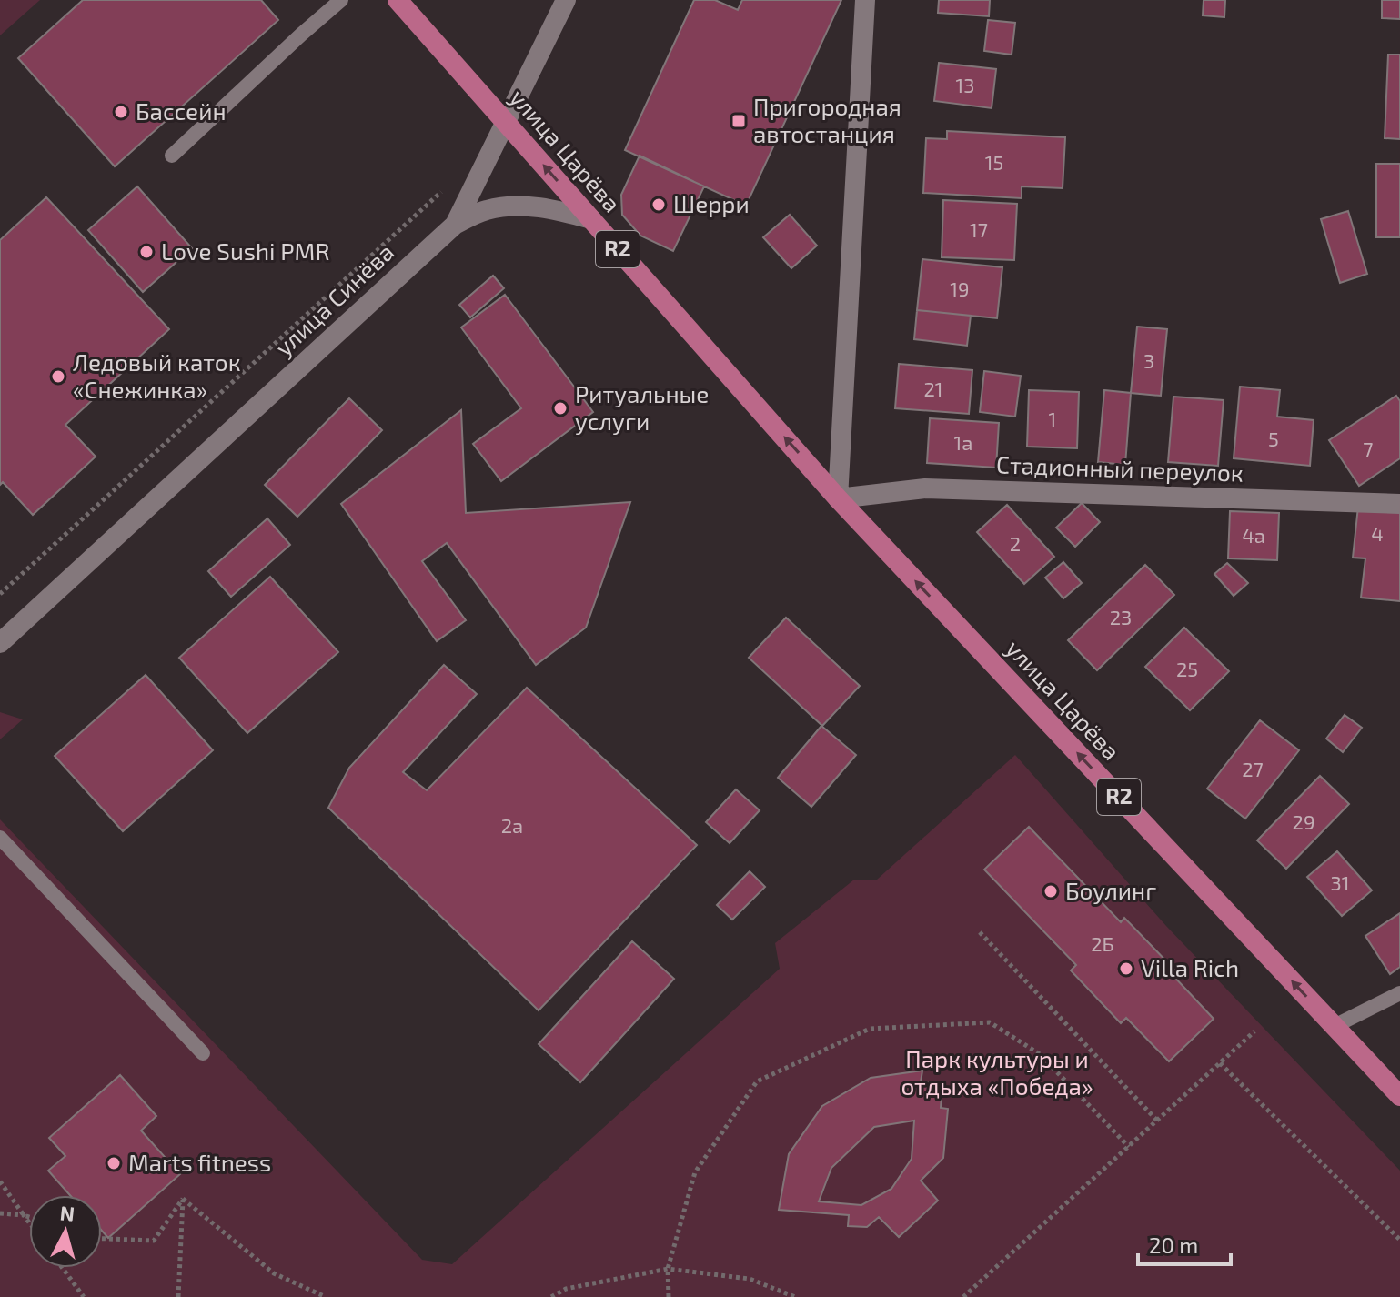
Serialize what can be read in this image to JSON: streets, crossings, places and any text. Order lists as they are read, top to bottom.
{
  "streets": {
    "main road": ["улица Царёва", "R2"],
    "street": ["улица Синёва", "Стадионный переулок"]
  },
  "crossings": [
    ["улица Царёва", "улица Синёва"],
    ["улица Царёва", "Стадионный переулок"]
  ],
  "one_way": ["улица Царёва"],
  "parks": ["Парк культуры и отдыха «Победа»"],
  "places": {
    "other": [
      "Бассейн",
      "Шерри",
      "Love Sushi PMR",
      "Ледовый каток «Снежинка»",
      "Ритуальные услуги",
      "Боулинг",
      "Villa Rich",
      "Marts fitness"
    ],
    "transit": ["Пригородная автостанция"]
  },
  "house_numbers": [
    "13",
    "15",
    "17",
    "19",
    "3",
    "21",
    "1",
    "5",
    "1а",
    "7",
    "4",
    "4а",
    "2",
    "23",
    "25",
    "27",
    "29",
    "2а",
    "31",
    "2Б"
  ],
  "scale_bar": "20 m",
  "north": "top"
}
